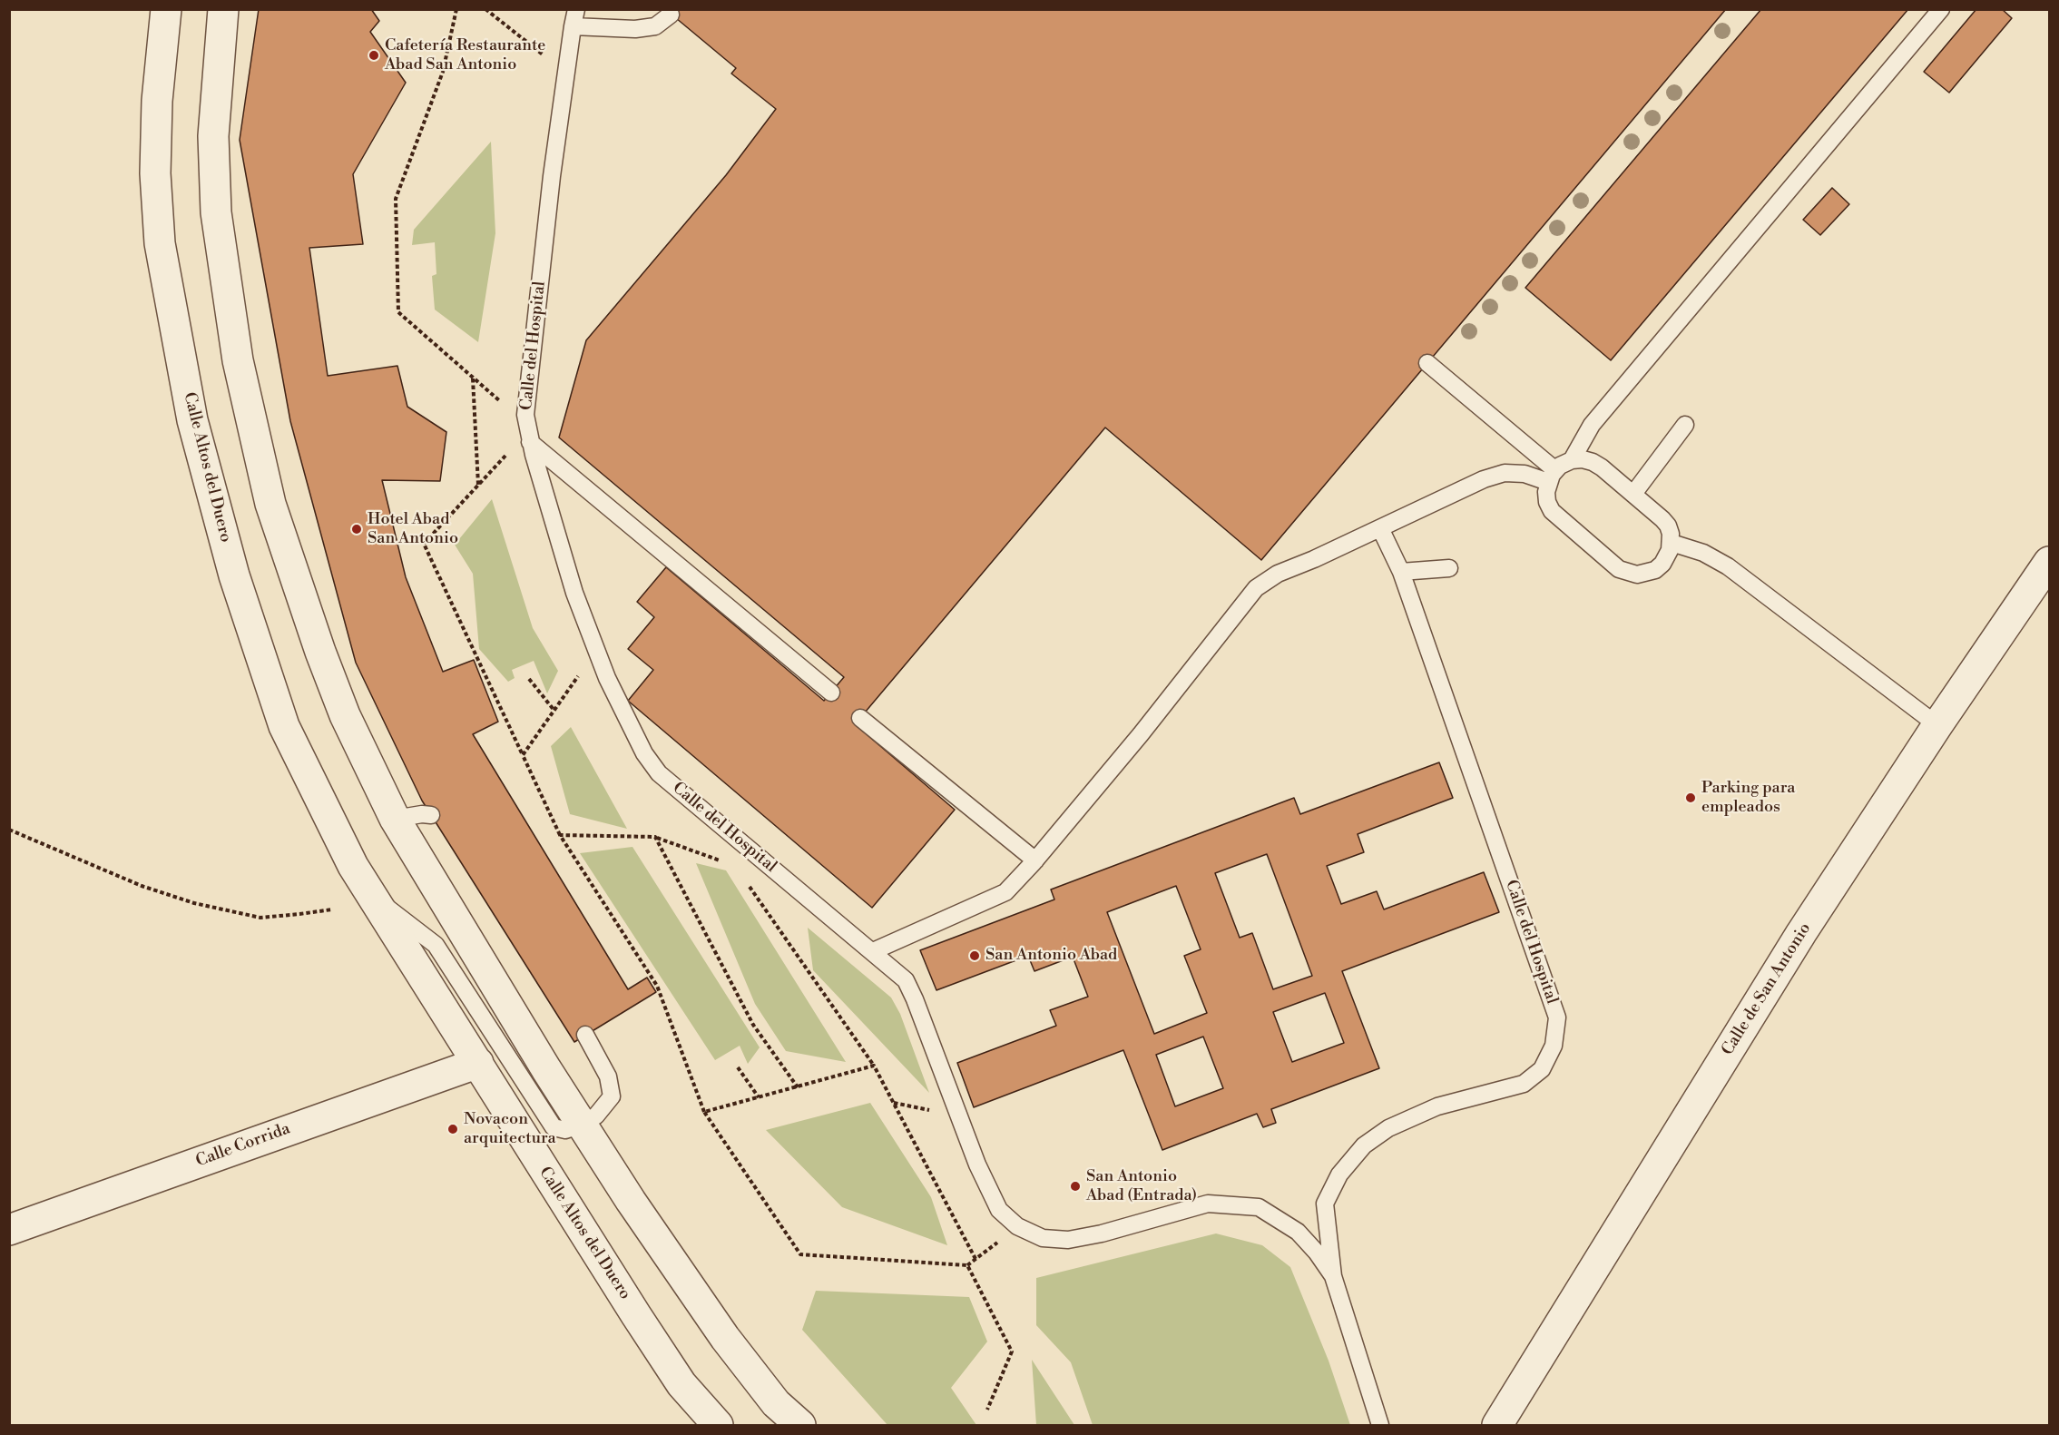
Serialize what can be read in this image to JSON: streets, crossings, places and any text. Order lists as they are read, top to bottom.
{
  "streets": {
    "street": ["Calle Altos del Duero", "Calle de San Antonio", "Calle Corrida"],
    "lane": ["Calle del Hospital"]
  },
  "crossings": [
    ["Calle Altos del Duero", "Calle Corrida"]
  ],
  "places": [
    "Cafetería Restaurante Abad San Antonio",
    "Hotel Abad San Antonio",
    "Parking para empleados",
    "San Antonio Abad",
    "Novacon arquitectura",
    "San Antonio Abad (Entrada)"
  ]
}
